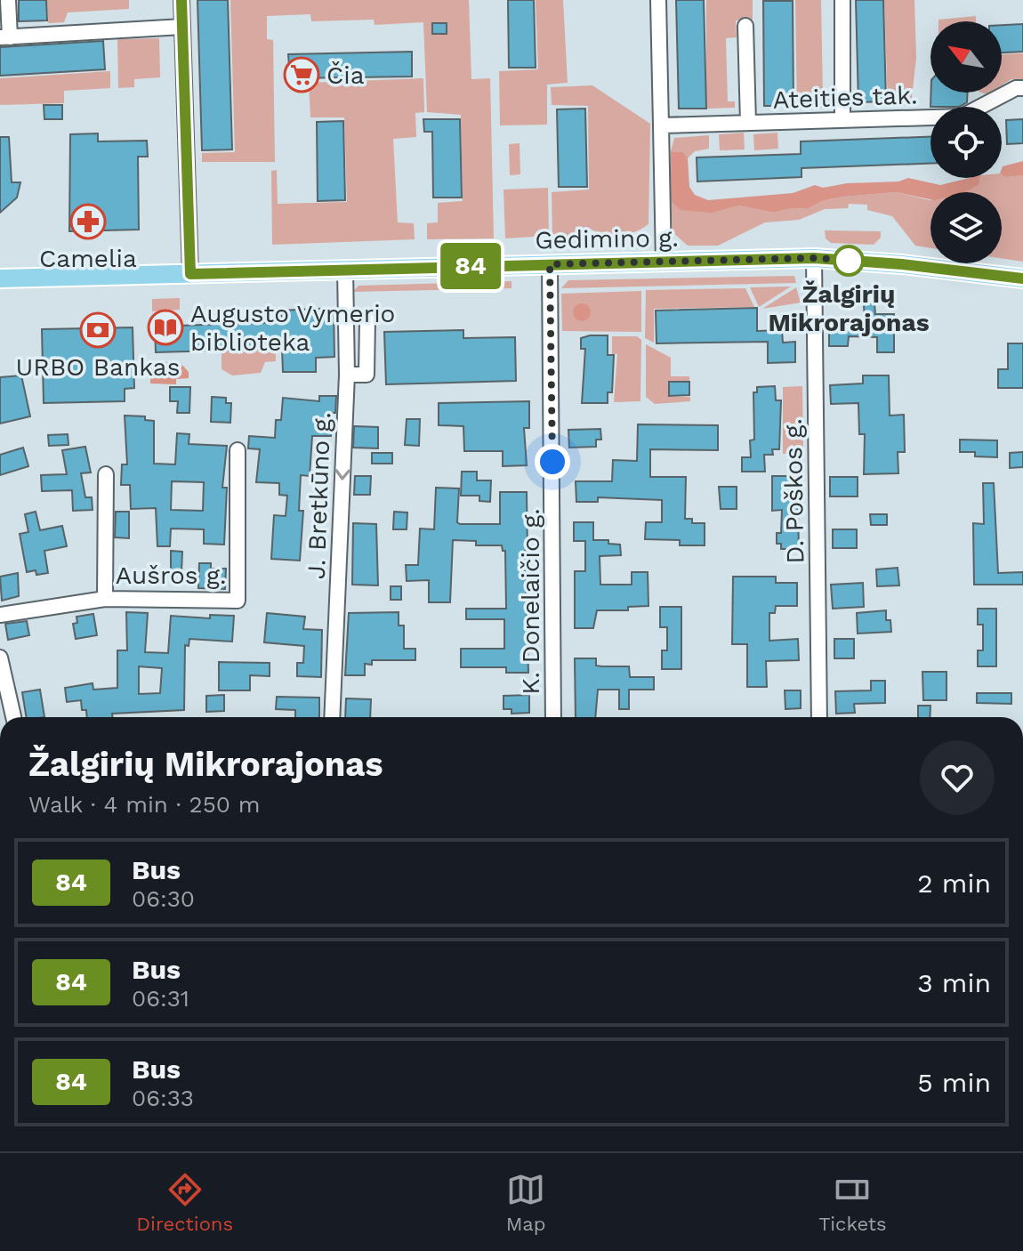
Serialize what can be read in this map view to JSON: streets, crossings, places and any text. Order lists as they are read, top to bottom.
{
  "streets": {
    "main road": ["Gedimino g."],
    "street": [
      "Ateities tak.",
      "D. Poškos g.",
      "J. Bretkūno g.",
      "Aušros g.",
      "K. Donelaičio g."
    ]
  },
  "crossings": [
    ["Gedimino g.", "D. Poškos g."],
    ["Gedimino g.", "J. Bretkūno g."],
    ["Gedimino g.", "K. Donelaičio g."]
  ],
  "one_way": ["J. Bretkūno g."],
  "places": {
    "supermarket": ["Čia"],
    "pharmacy": ["Camelia"],
    "other": ["Žalgirių Mikrorajonas"],
    "library": ["Augusto Vymerio biblioteka"],
    "bank": ["URBO Bankas"]
  },
  "lines": ["bus line 84"],
  "north": "top left",
  "page": {
    "on_map": "84",
    "heading": ["Žalgirių Mikrorajonas", "Walk · 4 min · 250 m"],
    "list": [
      {
        "mark": "84",
        "name": "Bus",
        "note": "06:30",
        "value": "2 min"
      },
      {
        "mark": "84",
        "name": "Bus",
        "note": "06:31",
        "value": "3 min"
      },
      {
        "mark": "84",
        "name": "Bus",
        "note": "06:33",
        "value": "5 min"
      }
    ],
    "tabs": ["Directions", "Map", "Tickets"]
  }
}
